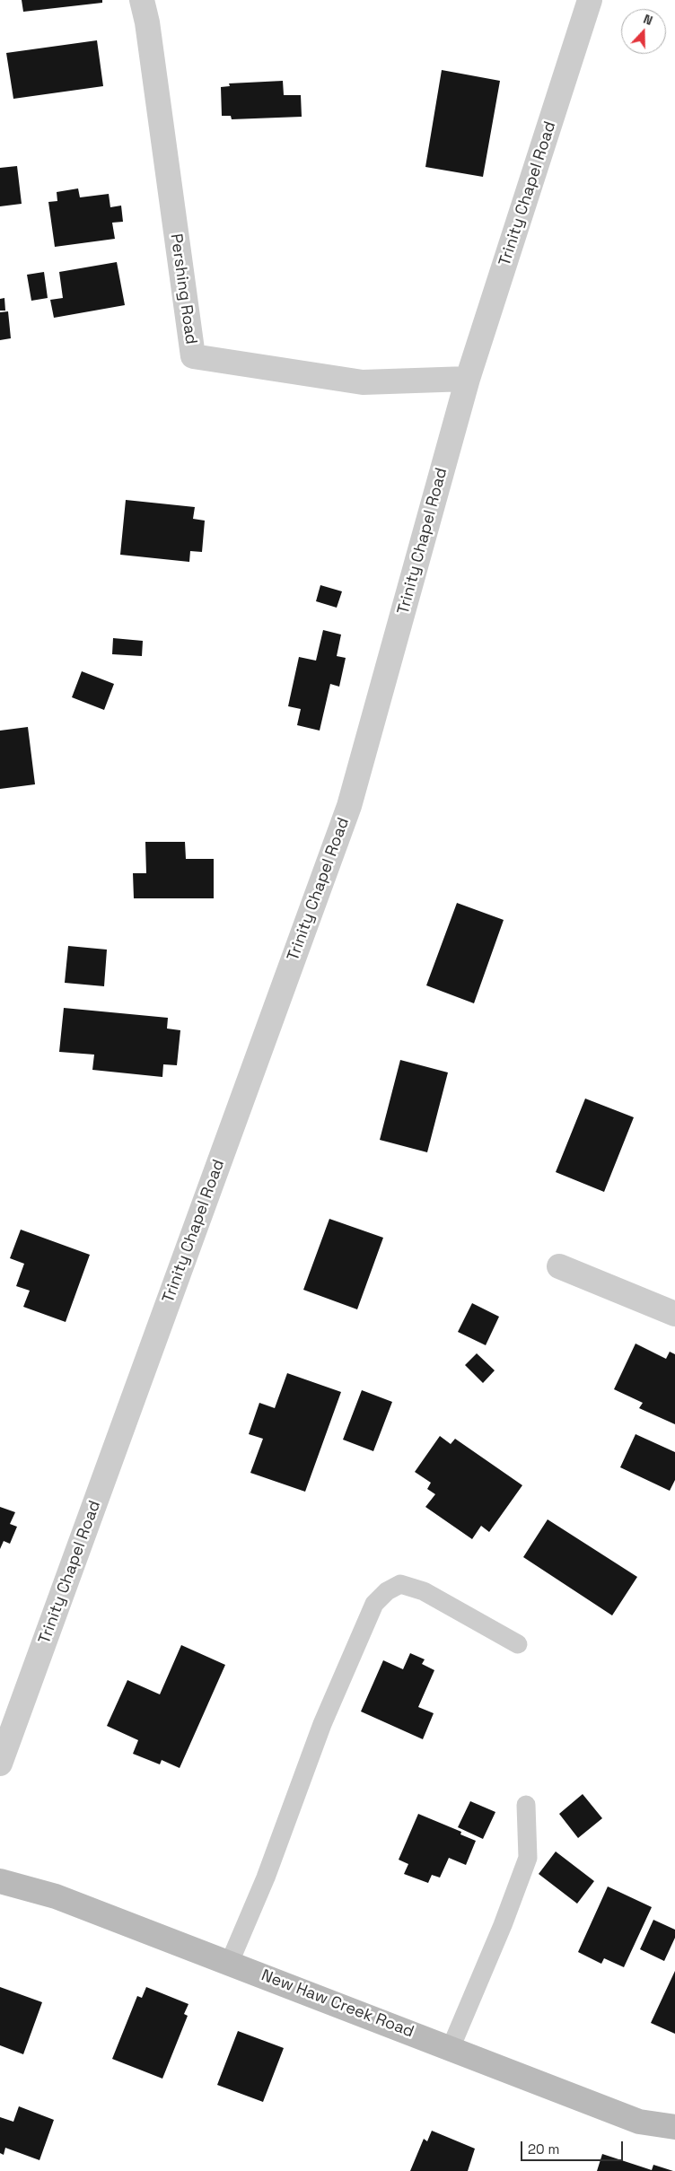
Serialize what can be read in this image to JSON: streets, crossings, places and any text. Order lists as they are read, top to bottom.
{
  "streets": {
    "street": ["Trinity Chapel Road", "Pershing Road", "New Haw Creek Road"]
  },
  "crossings": [
    ["Trinity Chapel Road", "Pershing Road"]
  ],
  "scale_bar": "20 m",
  "north": "top"
}
